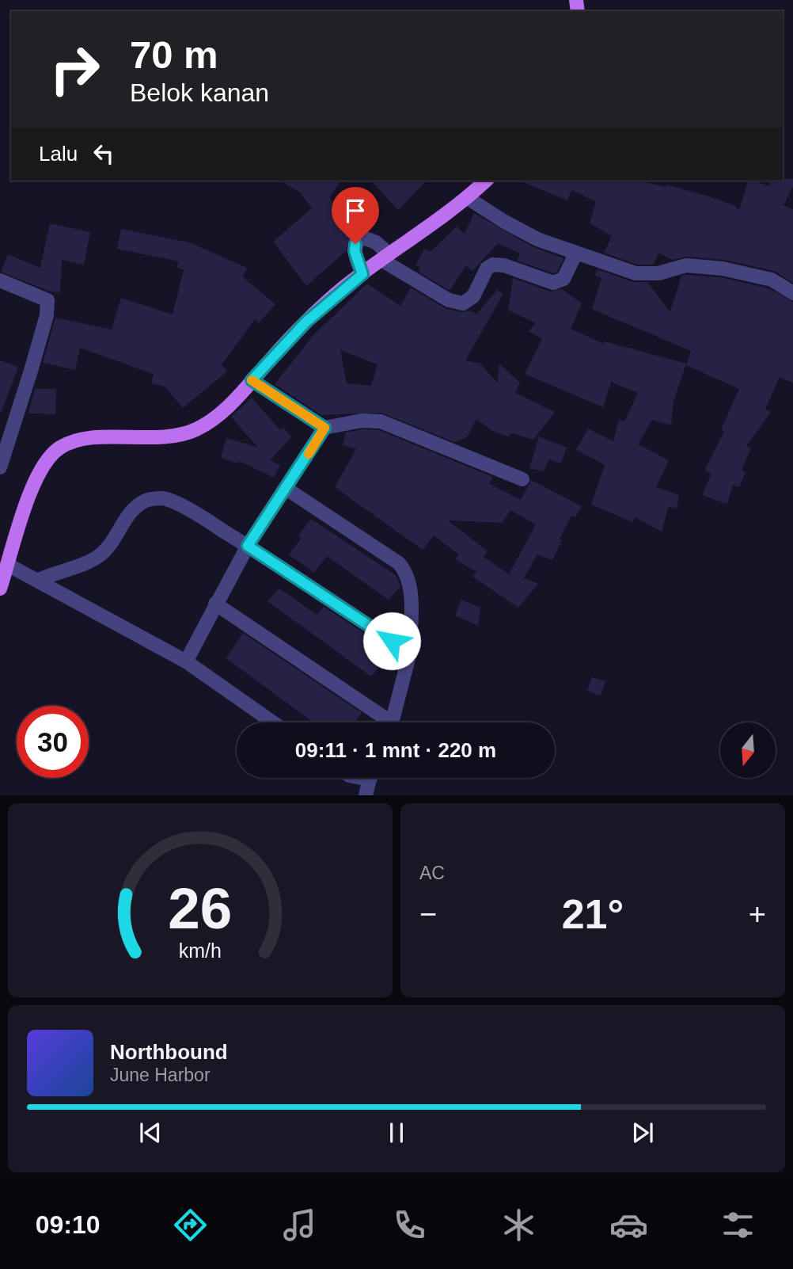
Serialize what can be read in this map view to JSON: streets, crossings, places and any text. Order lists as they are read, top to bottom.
{
  "north": "bottom",
  "page": {
    "turn": ["70 m", "Belok kanan"],
    "then": "Lalu",
    "limit": "30",
    "trip": "09:11 · 1 mnt · 220 m",
    "tile": "AC",
    "heat": ["−", "21°", "+"],
    "song": ["Northbound", "June Harbor"],
    "tabs": "09:10",
    "gauge": ["26", "km/h"]
  }
}
